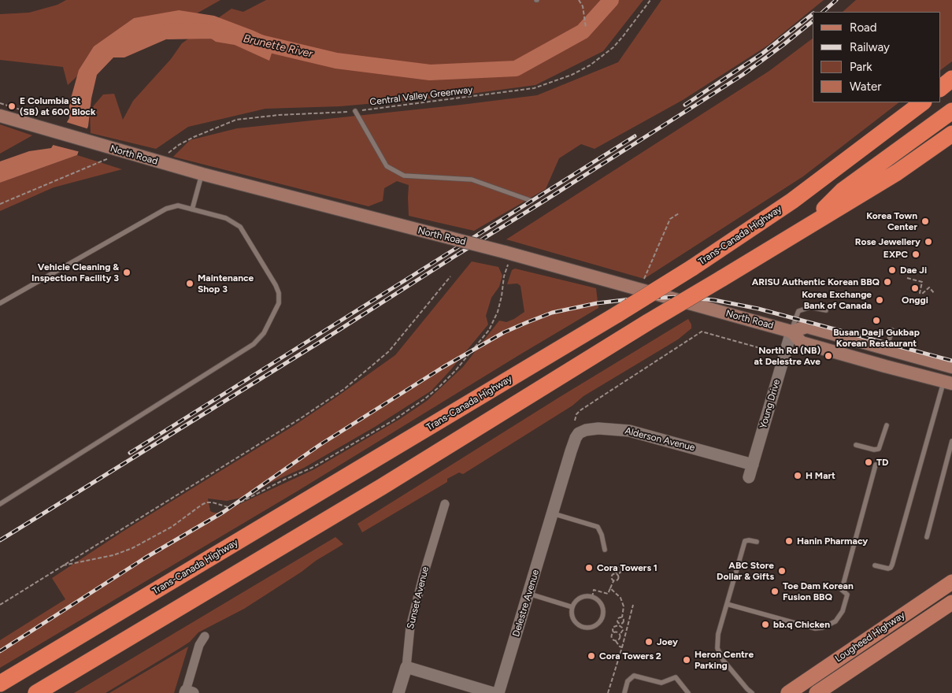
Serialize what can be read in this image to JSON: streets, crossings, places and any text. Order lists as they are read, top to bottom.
{
  "streets": {
    "highway": ["Trans-Canada Highway"],
    "main road": ["North Road", "Lougheed Highway"],
    "street": [
      "Young Drive",
      "Alderson Avenue",
      "Sunset Avenue",
      "Delestre Avenue"
    ],
    "path": ["Central Valley Greenway"]
  },
  "crossings": [
    ["North Road", "Young Drive"],
    ["Young Drive", "Alderson Avenue"],
    ["Alderson Avenue", "Delestre Avenue"]
  ],
  "water": ["Brunette River"],
  "places": [
    "E Columbia St (SB) at 600 Block",
    "Korea Town Center",
    "Rose Jewellery",
    "EXPC",
    "Dae Ji",
    "Vehicle Cleaning & Inspection Facility 3",
    "ARISU Authentic Korean BBQ",
    "Maintenance Shop 3",
    "Onggi",
    "Korea Exchange Bank of Canada",
    "Busan Daeji Gukbap Korean Restaurant",
    "North Rd (NB) at Delestre Ave",
    "TD",
    "H Mart",
    "Hanin Pharmacy",
    "Cora Towers 1",
    "ABC Store Dollar & Gifts",
    "Toe Dam Korean Fusion BBQ",
    "bb.q Chicken",
    "Joey",
    "Cora Towers 2",
    "Heron Centre Parking"
  ],
  "legend": [
    "Road",
    "Railway",
    "Park",
    "Water"
  ]
}
